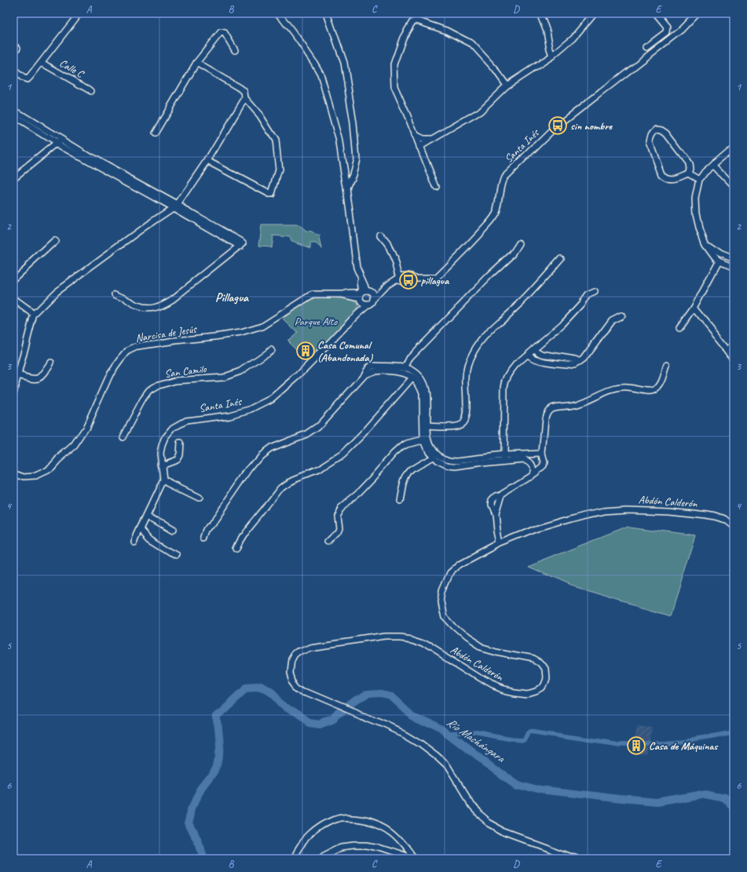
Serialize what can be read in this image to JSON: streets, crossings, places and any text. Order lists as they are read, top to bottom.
{
  "streets": {
    "street": [
      "Calle C",
      "Santa Inés",
      "Narcisa de Jesús",
      "San Camilo",
      "Abdón Calderón"
    ]
  },
  "districts": ["Pillagua"],
  "water": ["Río Machángara"],
  "parks": ["Parque Alto"],
  "places": {
    "bus stop": ["sin nombre", "pillagua"],
    "building": ["Casa Comunal (Abandonada)", "Casa de Máquinas"]
  },
  "grid": {
    "columns": [
      "A",
      "B",
      "C",
      "D",
      "E"
    ],
    "rows": [
      "1",
      "2",
      "3",
      "4",
      "5",
      "6"
    ]
  }
}
